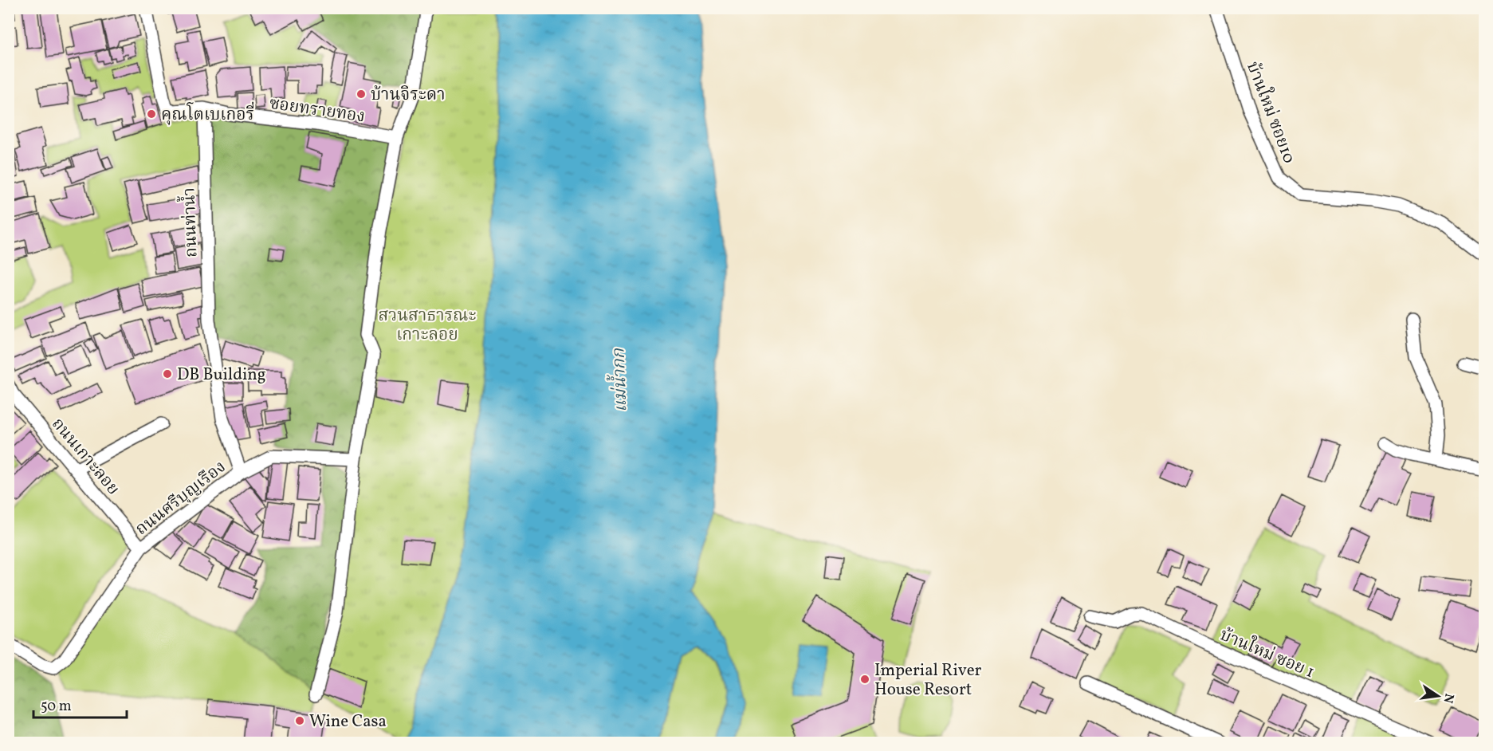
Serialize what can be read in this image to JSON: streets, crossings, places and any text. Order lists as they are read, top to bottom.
{
  "streets": {
    "street": [
      "ซอยทรายทอง",
      "บ้านใหม่ ซอย10",
      "ถนนท่าน้ำ",
      "ถนนเกาะลอย",
      "ถนนศรีบุญเรือง",
      "บ้านใหม่ ซอย 1"
    ]
  },
  "crossings": [
    ["ซอยทรายทอง", "ถนนท่าน้ำ"],
    ["ถนนท่าน้ำ", "ถนนศรีบุญเรือง"],
    ["ถนนเกาะลอย", "ถนนศรีบุญเรือง"]
  ],
  "water": ["แม่น้ำกก"],
  "parks": ["สวนสาธารณะ เกาะลอย"],
  "places": [
    "บ้านจิระดา",
    "คุณโตเบเกอรี่",
    "DB Building",
    "Imperial River House Resort",
    "Wine Casa"
  ],
  "scale_bar": "50 m",
  "north": "right"
}
